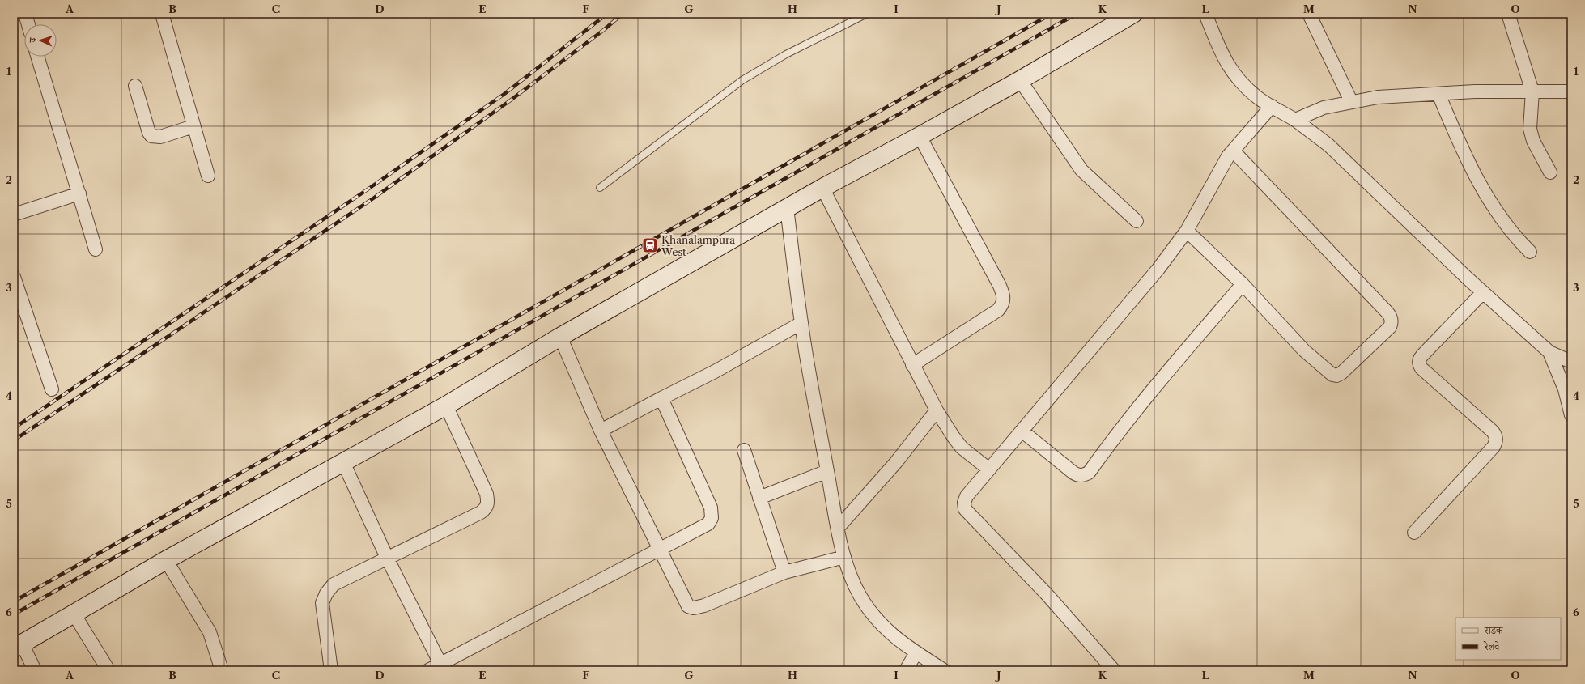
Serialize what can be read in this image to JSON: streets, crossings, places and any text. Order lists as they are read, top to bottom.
{
  "places": {
    "station": ["Khanalampura West"]
  },
  "legend": ["सड़क", "रेलवे"],
  "north": "left",
  "grid": {
    "columns": [
      "A",
      "B",
      "C",
      "D",
      "E",
      "F",
      "G",
      "H",
      "I",
      "J",
      "K",
      "L",
      "M",
      "N",
      "O"
    ],
    "rows": [
      "1",
      "2",
      "3",
      "4",
      "5",
      "6"
    ]
  }
}
